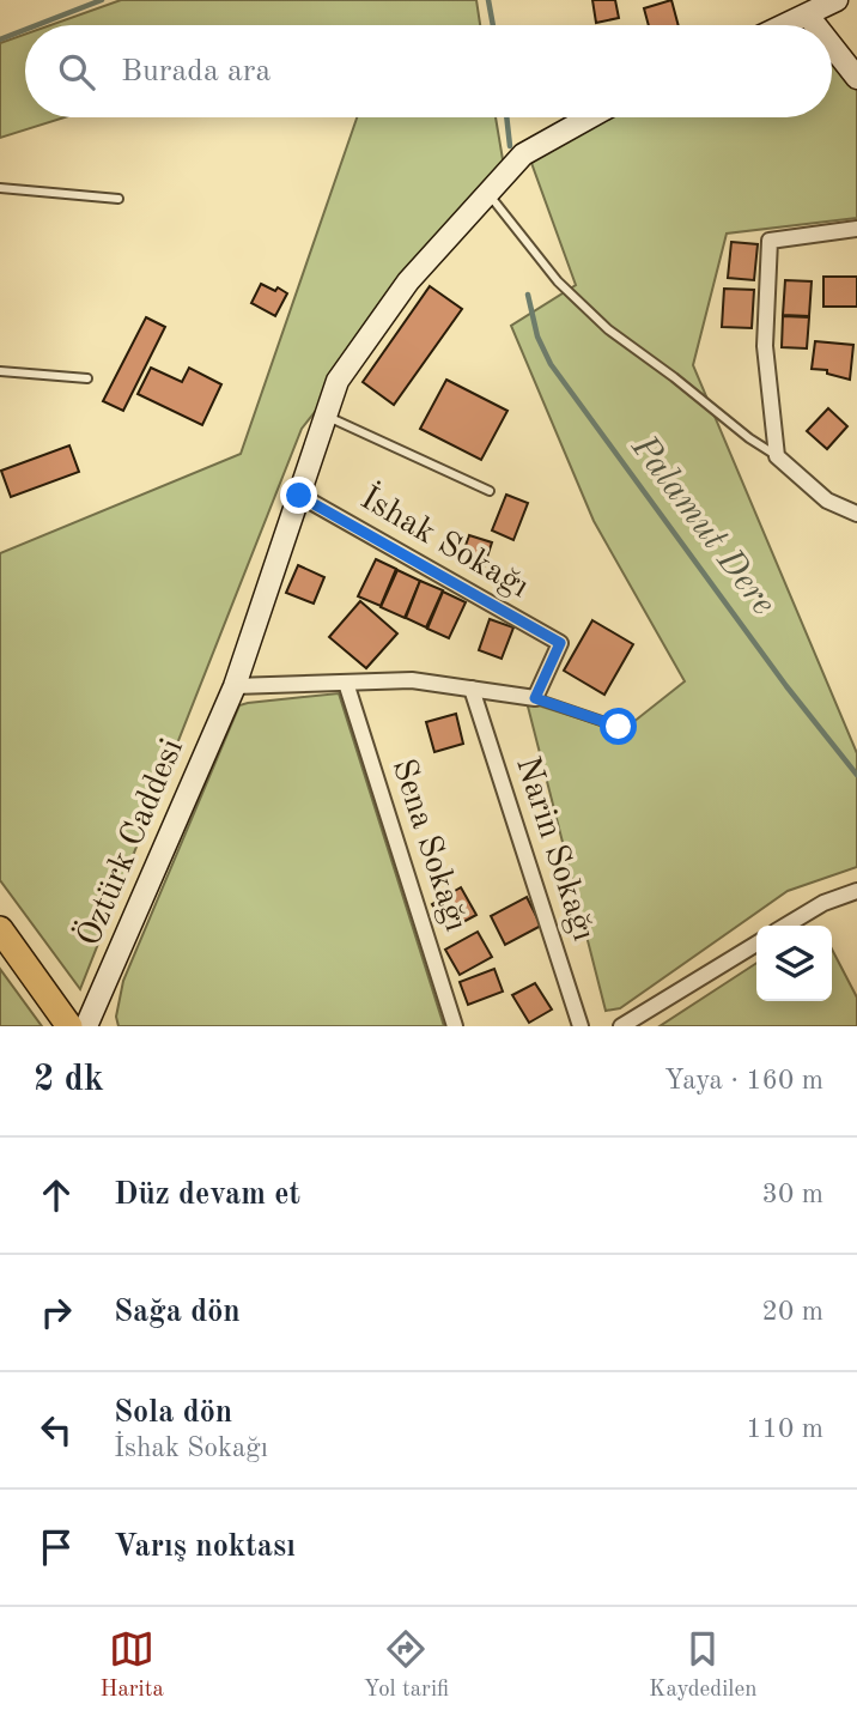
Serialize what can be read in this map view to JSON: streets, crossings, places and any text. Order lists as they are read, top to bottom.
{
  "streets": {
    "street": [
      "İshak Sokağı",
      "Öztürk Caddesi",
      "Sena Sokağı",
      "Narin Sokağı"
    ]
  },
  "crossings": [
    ["İshak Sokağı", "Öztürk Caddesi"]
  ],
  "water": ["Palamut Dere"],
  "page": {
    "search": "Burada ara",
    "heading": ["2 dk", "Yaya · 160 m"],
    "list": [
      ["Düz devam et", "30 m"],
      ["Sağa dön", "20 m"],
      ["Sola dön", "İshak Sokağı", "110 m"],
      "Varış noktası"
    ],
    "nav": ["Harita", "Yol tarifi", "Kaydedilen"]
  }
}
